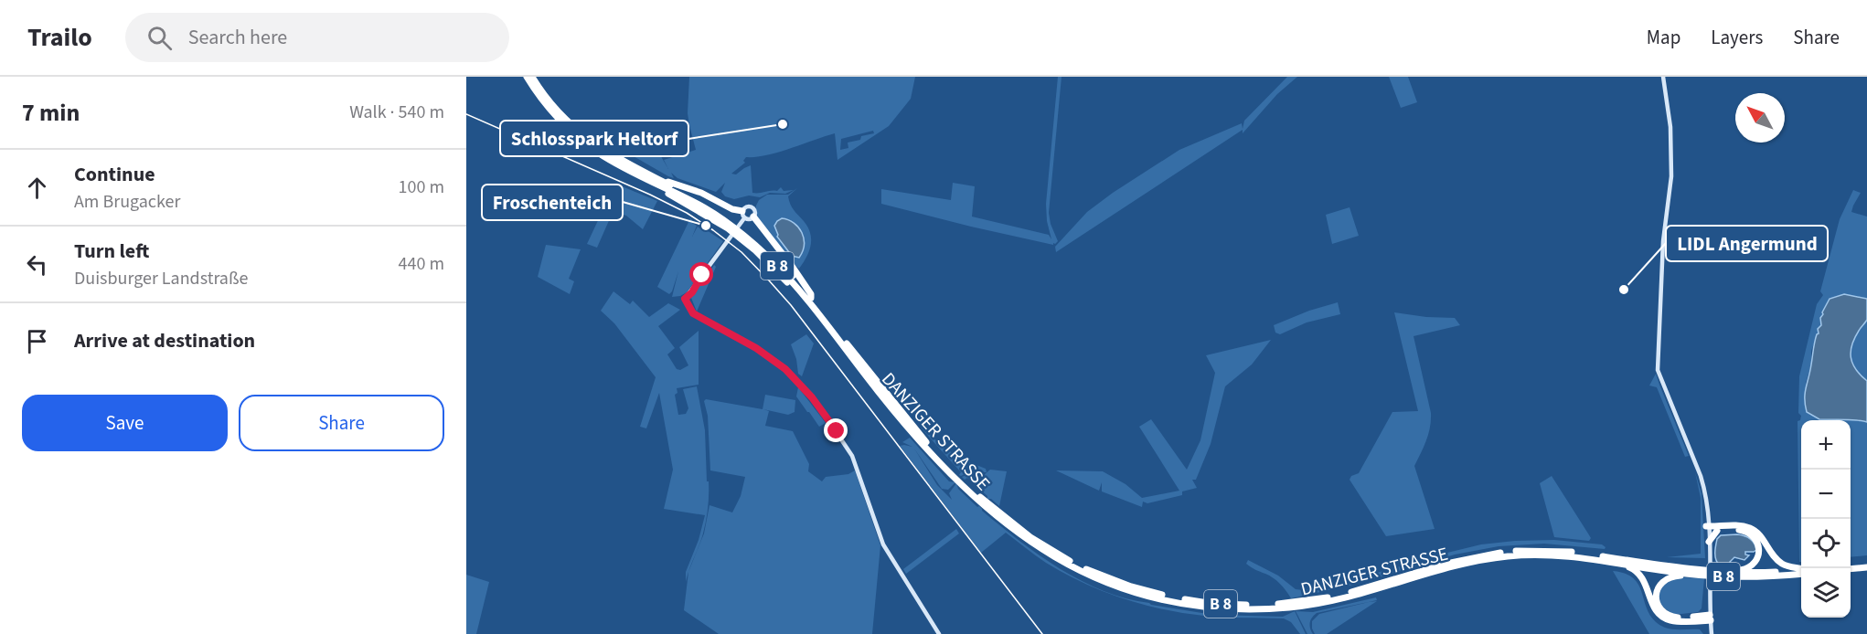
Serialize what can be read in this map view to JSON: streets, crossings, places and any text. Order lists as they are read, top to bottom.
{
  "streets": {
    "highway": ["B 8", "DANZIGER STRASSE"]
  },
  "places": ["Schlosspark Heltorf", "Froschenteich", "LIDL Angermund"],
  "north": "top left",
  "page": {
    "header": "Trailo",
    "search": "Search here",
    "nav": ["Map", "Layers", "Share"],
    "heading": ["7 min", "Walk · 540 m"],
    "list": [
      ["Continue", "Am Brugacker", "100 m"],
      ["Turn left", "Duisburger Landstraße", "440 m"],
      "Arrive at destination"
    ],
    "buttons": ["Save", "Share"],
    "map_buttons": ["+", "−"]
  }
}
